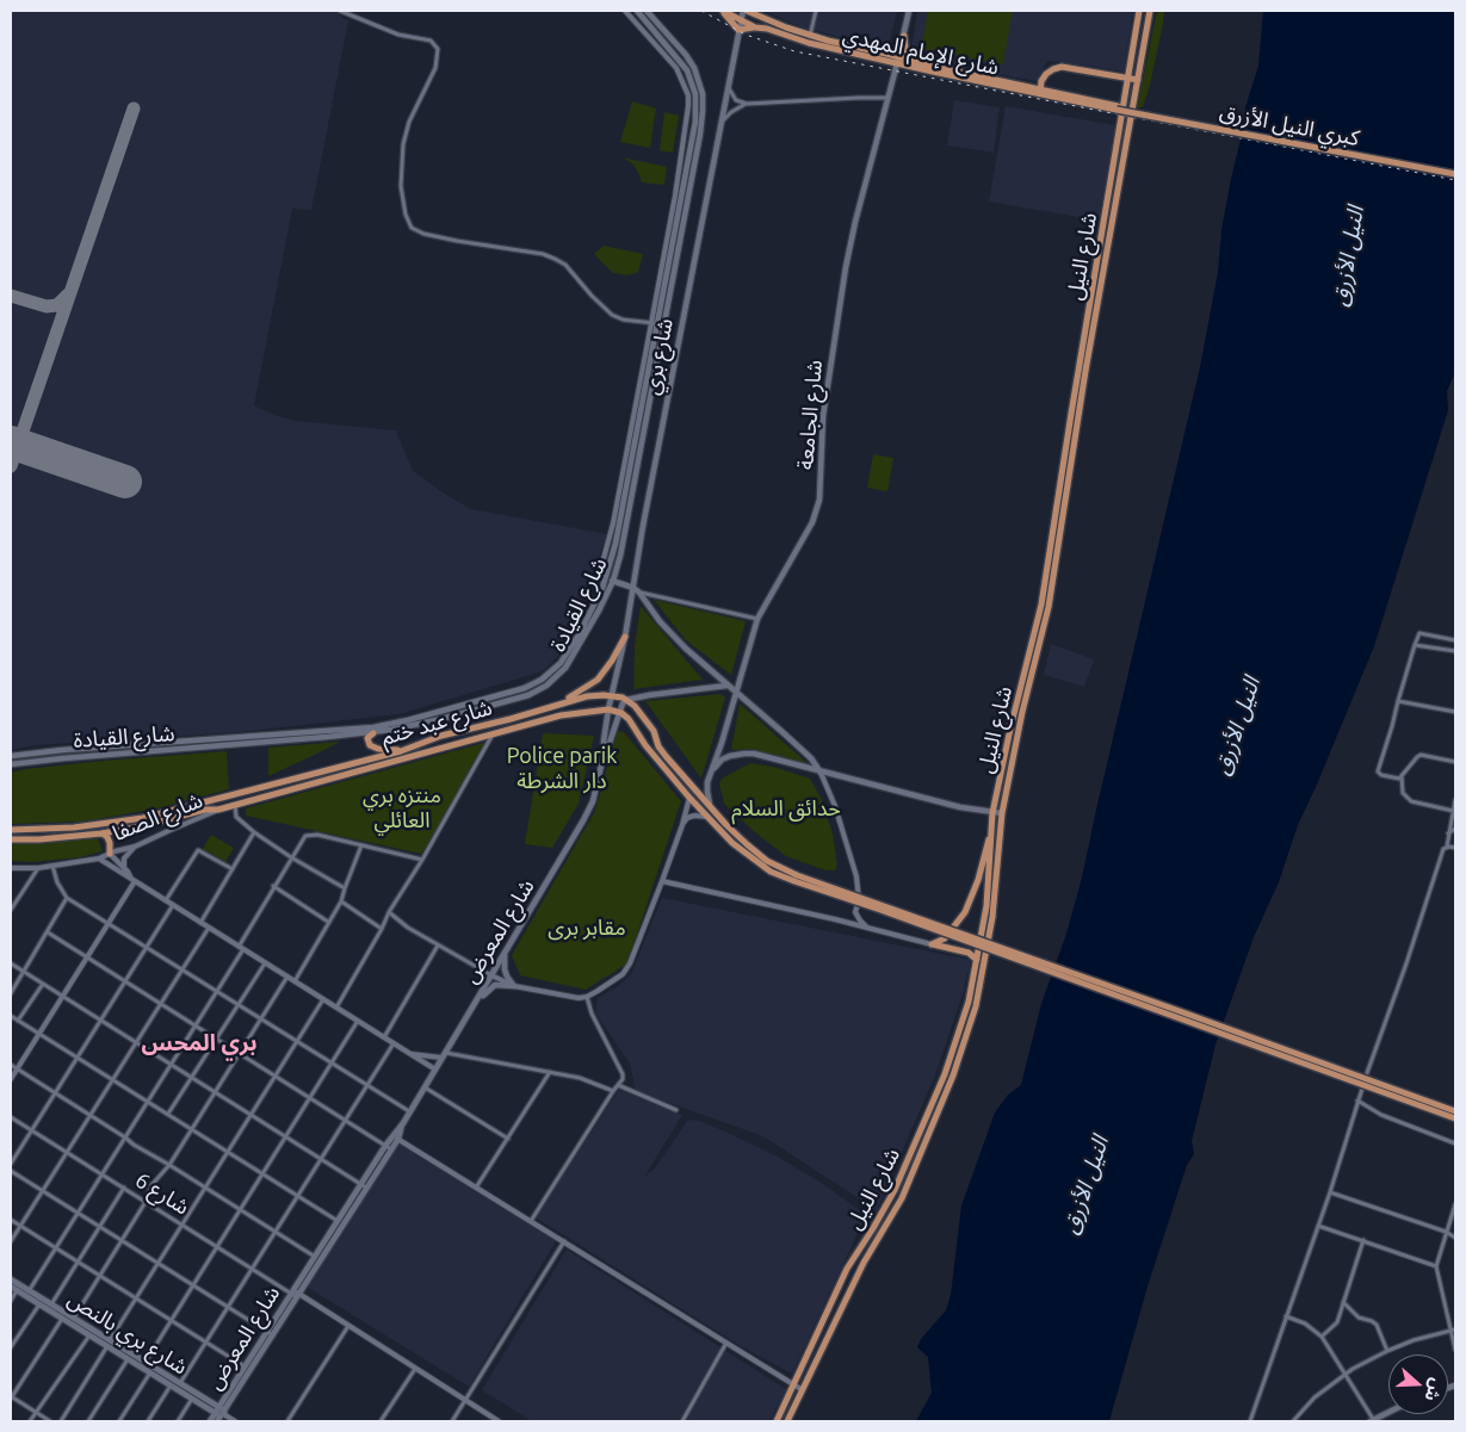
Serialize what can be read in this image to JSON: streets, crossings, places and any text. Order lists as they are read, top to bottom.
{
  "streets": {
    "main road": [
      "شارع الإمام المهدي",
      "شارع النيل",
      "شارع بري",
      "شارع الجامعة",
      "شارع القيادة",
      "شارع عبد ختم",
      "شارع المعرض",
      "شارع بري بالنص"
    ],
    "street": ["شارع الصفا", "شارع 6"]
  },
  "crossings": [
    ["شارع الإمام المهدي", "شارع بري"],
    ["شارع الإمام المهدي", "شارع الجامعة"],
    ["شارع بري", "شارع عبد ختم"],
    ["شارع بري", "شارع المعرض"],
    ["شارع الجامعة", "شارع عبد ختم"],
    ["شارع عبد ختم", "شارع الصفا"],
    ["شارع عبد ختم", "شارع المعرض"],
    ["شارع المعرض", "شارع 6"],
    ["شارع المعرض", "شارع بري بالنص"]
  ],
  "districts": ["بري المحس"],
  "water": ["النيل الأزرق"],
  "parks": [
    "Police parik دار الشرطة",
    "منتزه بري العائلي",
    "حدائق السلام",
    "مقابر برى"
  ],
  "north": "right"
}
